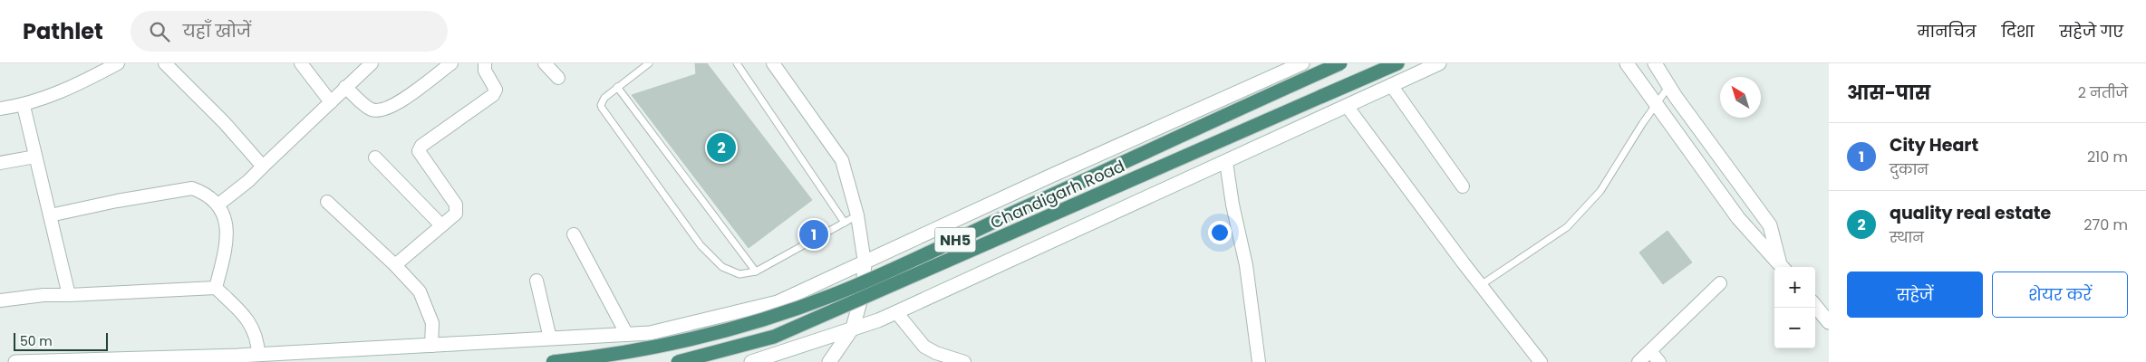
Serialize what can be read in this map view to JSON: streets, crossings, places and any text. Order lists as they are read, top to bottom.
{
  "streets": {
    "highway": ["Chandigarh Road", "NH5"]
  },
  "scale_bar": "50 m",
  "north": "top left",
  "page": {
    "header": "Pathlet",
    "search": "यहाँ खोजें",
    "nav": ["मानचित्र", "दिशा", "सहेजे गए"],
    "heading": ["आस-पास", "2 नतीजे"],
    "list": [
      {
        "mark": "1",
        "name": "City Heart",
        "note": "दुकान",
        "value": "210 m"
      },
      {
        "mark": "2",
        "name": "quality real estate",
        "note": "स्थान",
        "value": "270 m"
      }
    ],
    "pins": ["2", "1"],
    "buttons": ["सहेजें", "शेयर करें"],
    "map_buttons": ["+", "−"],
    "scale": "50 m"
  }
}
